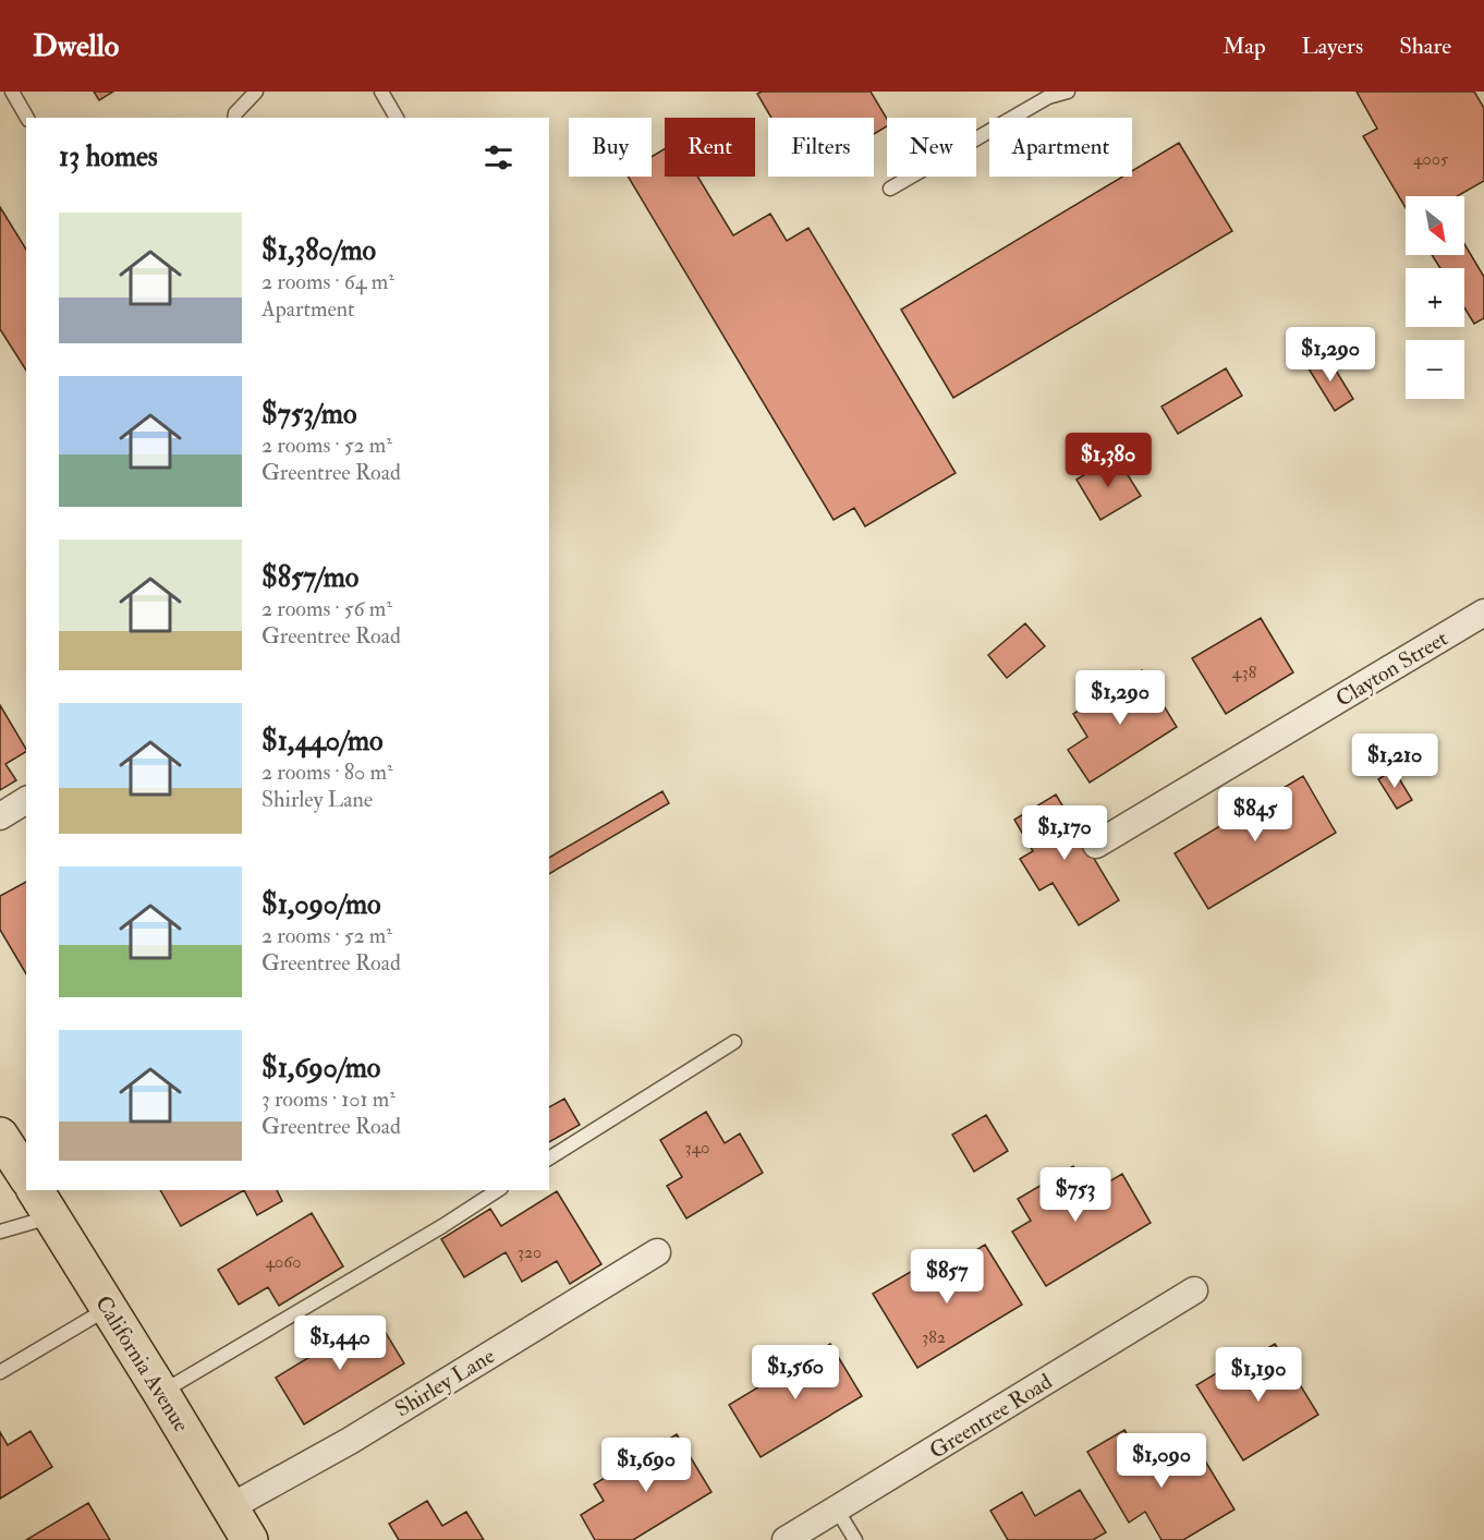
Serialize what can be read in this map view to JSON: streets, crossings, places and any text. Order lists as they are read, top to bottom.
{
  "streets": {
    "main road": ["California Avenue"],
    "street": ["Clayton Street", "Shirley Lane", "Greentree Road"]
  },
  "crossings": [
    ["California Avenue", "Shirley Lane"]
  ],
  "house_numbers": [
    "4005",
    "438",
    "340",
    "320",
    "4060",
    "382"
  ],
  "north": "bottom right",
  "page": {
    "header": "Dwello",
    "nav": ["Map", "Layers", "Share"],
    "chip": [
      "Buy",
      "Rent",
      "Filters",
      "New",
      "Apartment"
    ],
    "heading": "13 homes",
    "map_buttons": ["+", "−"],
    "list": [
      {
        "name": "$1,380/mo",
        "note": "2 rooms · 64 m² · Apartment"
      },
      {
        "name": "$753/mo",
        "note": "2 rooms · 52 m² · Greentree Road"
      },
      {
        "name": "$857/mo",
        "note": "2 rooms · 56 m² · Greentree Road"
      },
      {
        "name": "$1,440/mo",
        "note": "2 rooms · 80 m² · Shirley Lane"
      },
      {
        "name": "$1,090/mo",
        "note": "2 rooms · 52 m² · Greentree Road"
      },
      {
        "name": "$1,690/mo",
        "note": "3 rooms · 101 m² · Greentree Road"
      }
    ],
    "price": [
      "$1,290",
      "$1,380",
      "$1,290",
      "$1,210",
      "$845",
      "$1,170",
      "$753",
      "$857",
      "$1,440",
      "$1,560",
      "$1,190",
      "$1,090",
      "$1,690"
    ]
  }
}
